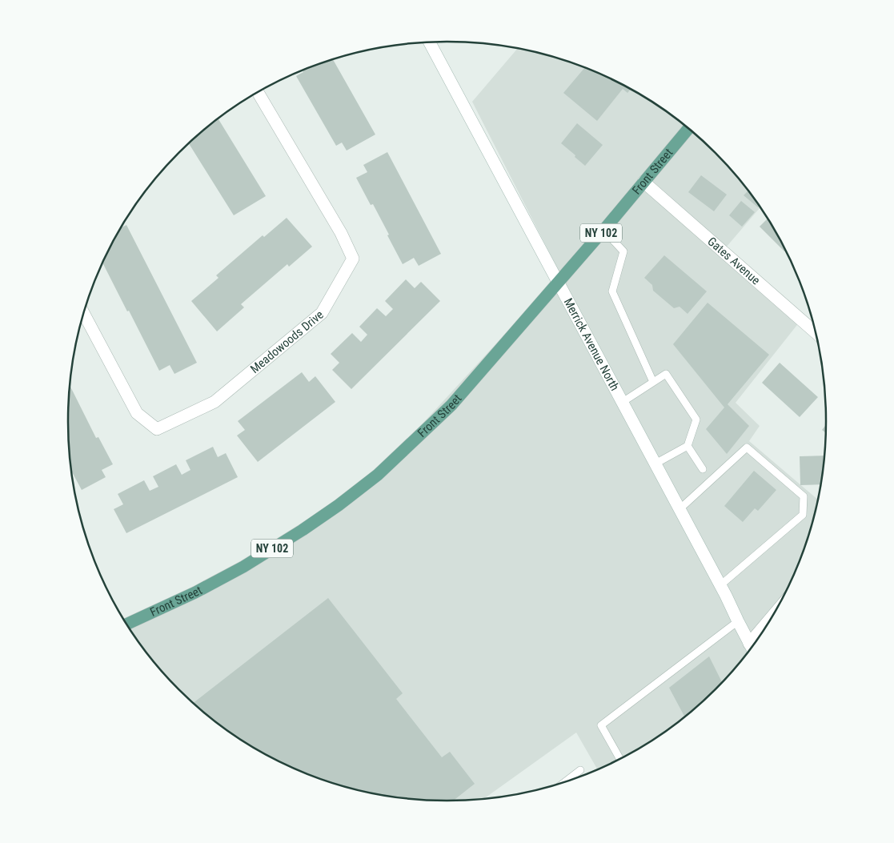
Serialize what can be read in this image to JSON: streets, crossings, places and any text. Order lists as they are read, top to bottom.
{
  "streets": {
    "main road": ["Front Street", "NY 102"],
    "street": ["Gates Avenue", "Meadowoods Drive", "Merrick Avenue North"]
  },
  "crossings": [
    ["Front Street", "Gates Avenue"],
    ["Front Street", "Merrick Avenue North"]
  ]
}
